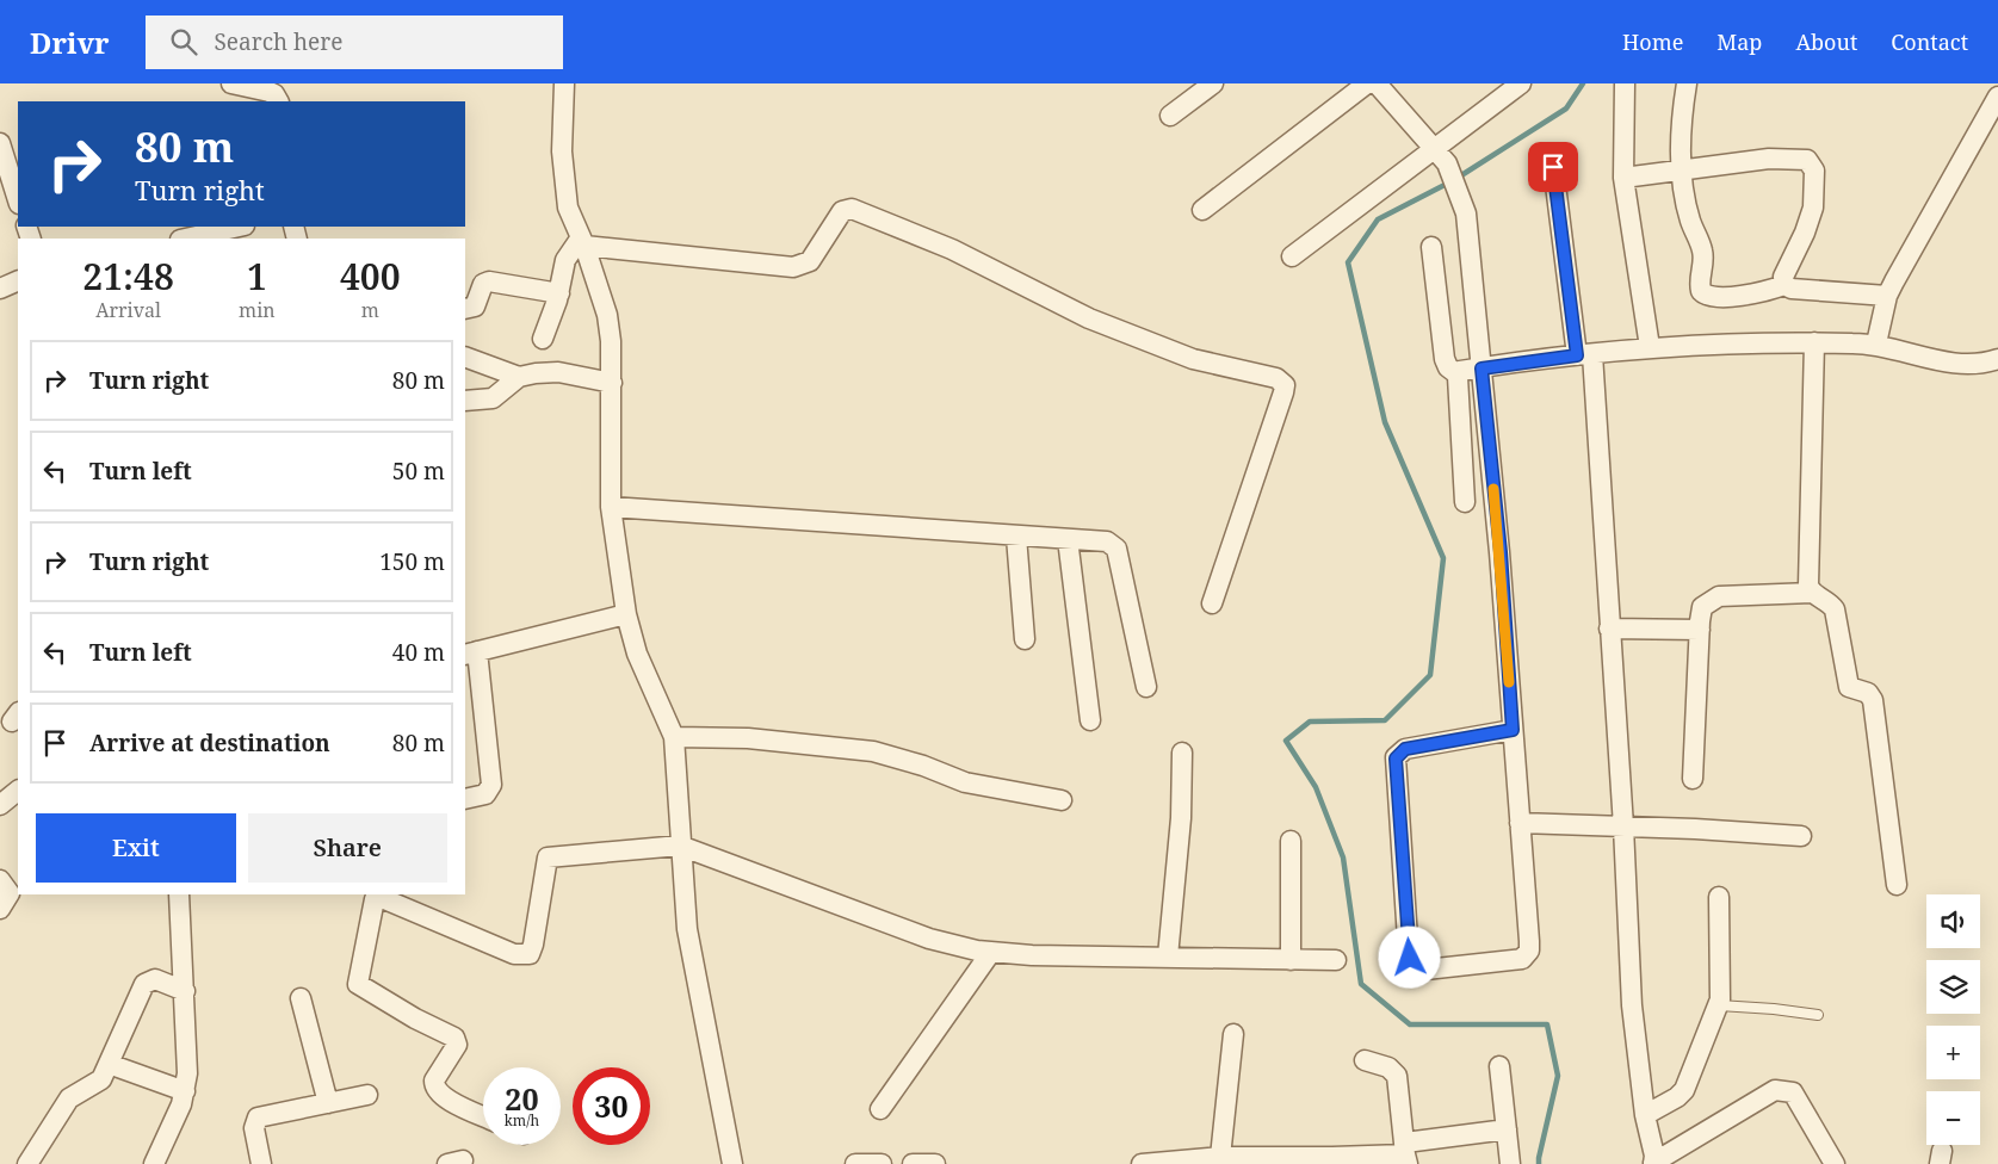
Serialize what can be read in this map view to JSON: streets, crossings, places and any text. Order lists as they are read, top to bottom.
{
  "page": {
    "header": "Drivr",
    "search": "Search here",
    "nav": [
      "Home",
      "Map",
      "About",
      "Contact"
    ],
    "turn": ["80 m", "Turn right"],
    "eta": [
      "21:48",
      "Arrival",
      "1",
      "min",
      "400",
      "m"
    ],
    "list": [
      {
        "name": "Turn right",
        "value": "80 m"
      },
      {
        "name": "Turn left",
        "value": "50 m"
      },
      {
        "name": "Turn right",
        "value": "150 m"
      },
      {
        "name": "Turn left",
        "value": "40 m"
      },
      {
        "name": "Arrive at destination",
        "value": "80 m"
      }
    ],
    "buttons": ["Exit", "Share"],
    "map_buttons": ["+", "−"],
    "speed": "20 km/h",
    "limit": "30"
  }
}
